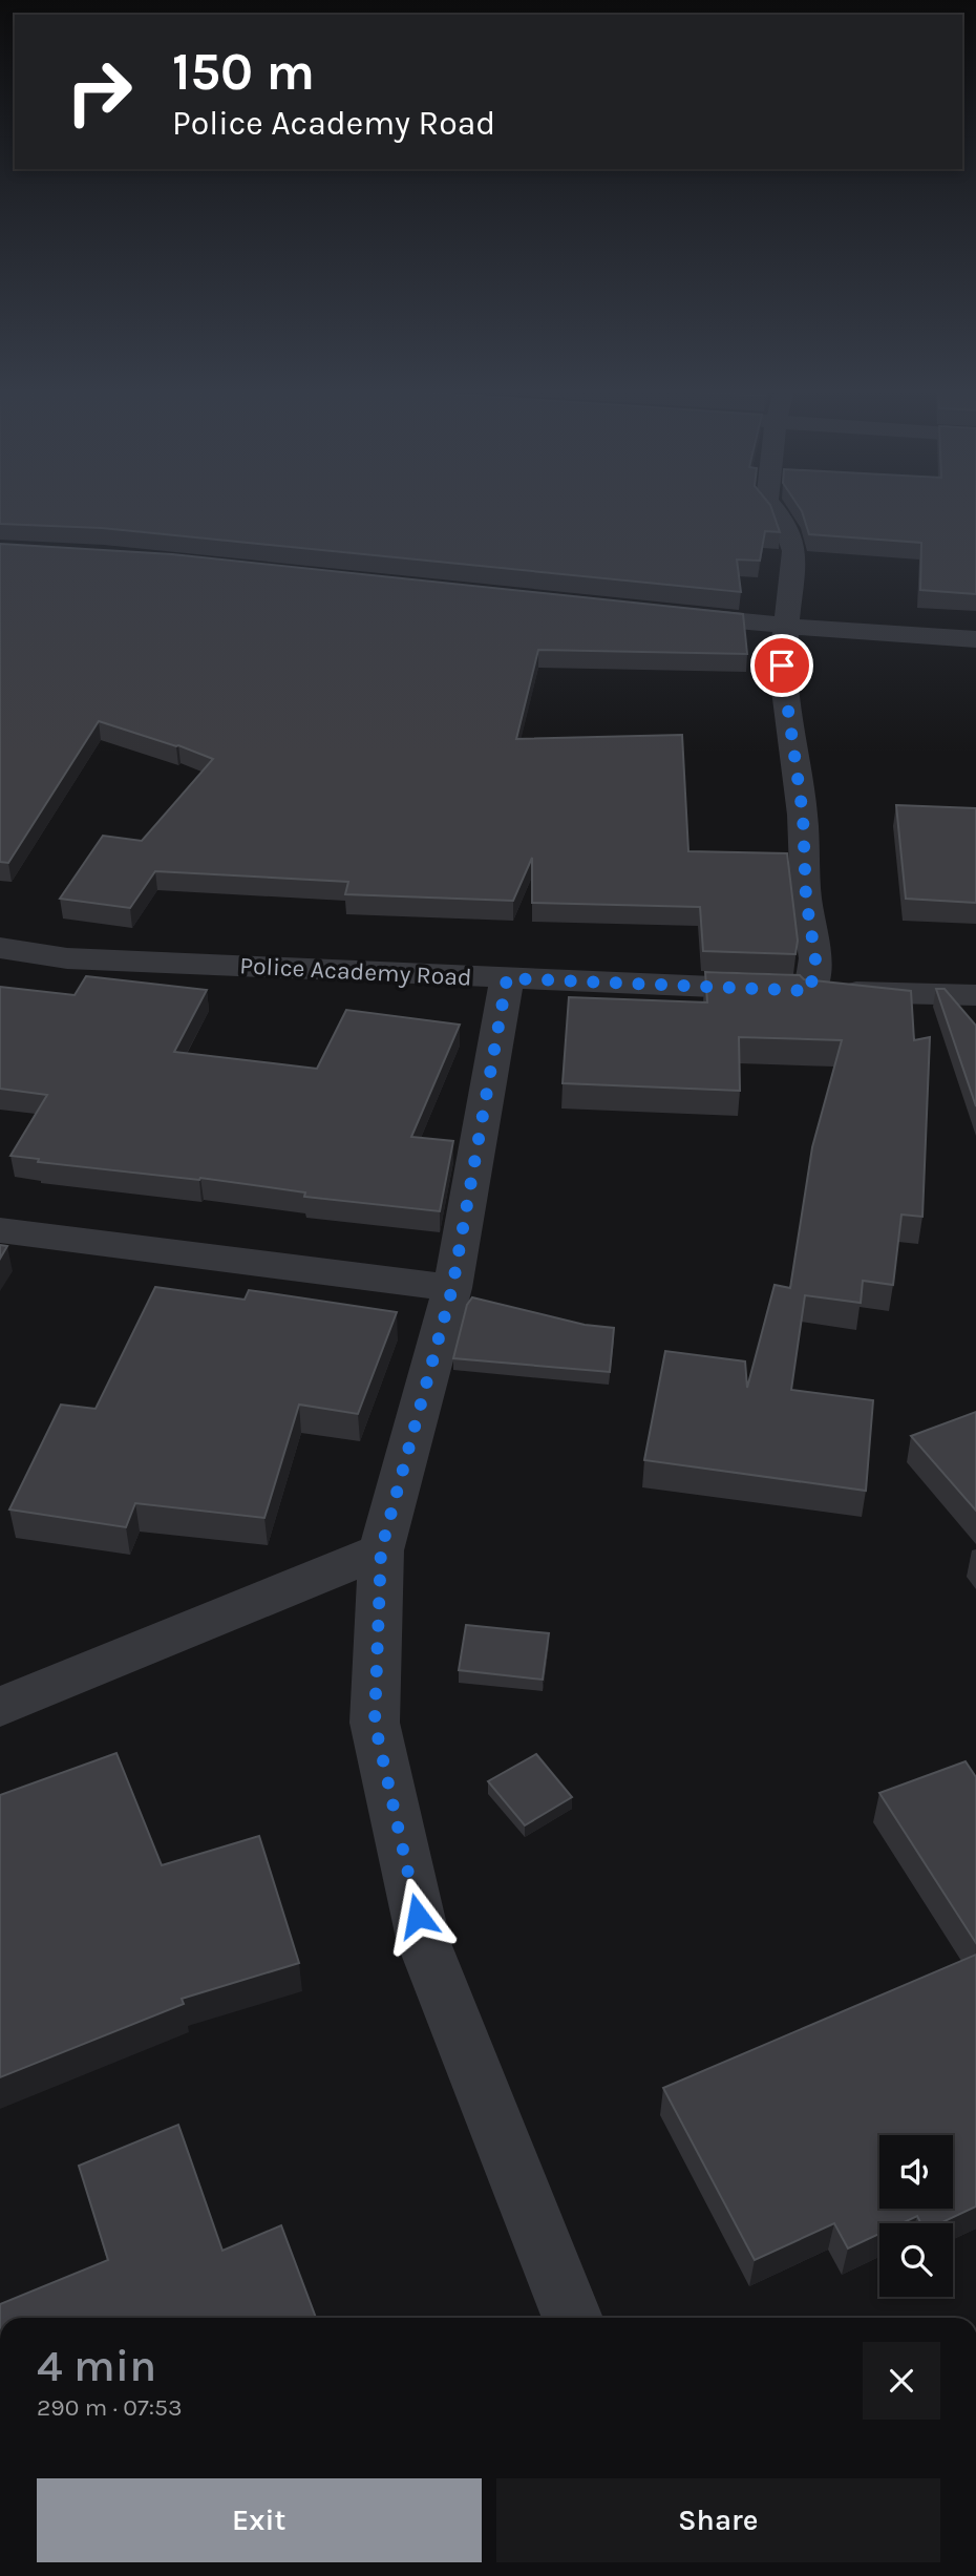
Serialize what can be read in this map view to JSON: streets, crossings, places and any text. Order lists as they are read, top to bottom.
{
  "streets": {
    "street": ["Police Academy Road"]
  },
  "page": {
    "turn": ["150 m", "Police Academy Road"],
    "heading": ["4 min", "290 m · 07:53"],
    "buttons": ["Exit", "Share"]
  }
}
